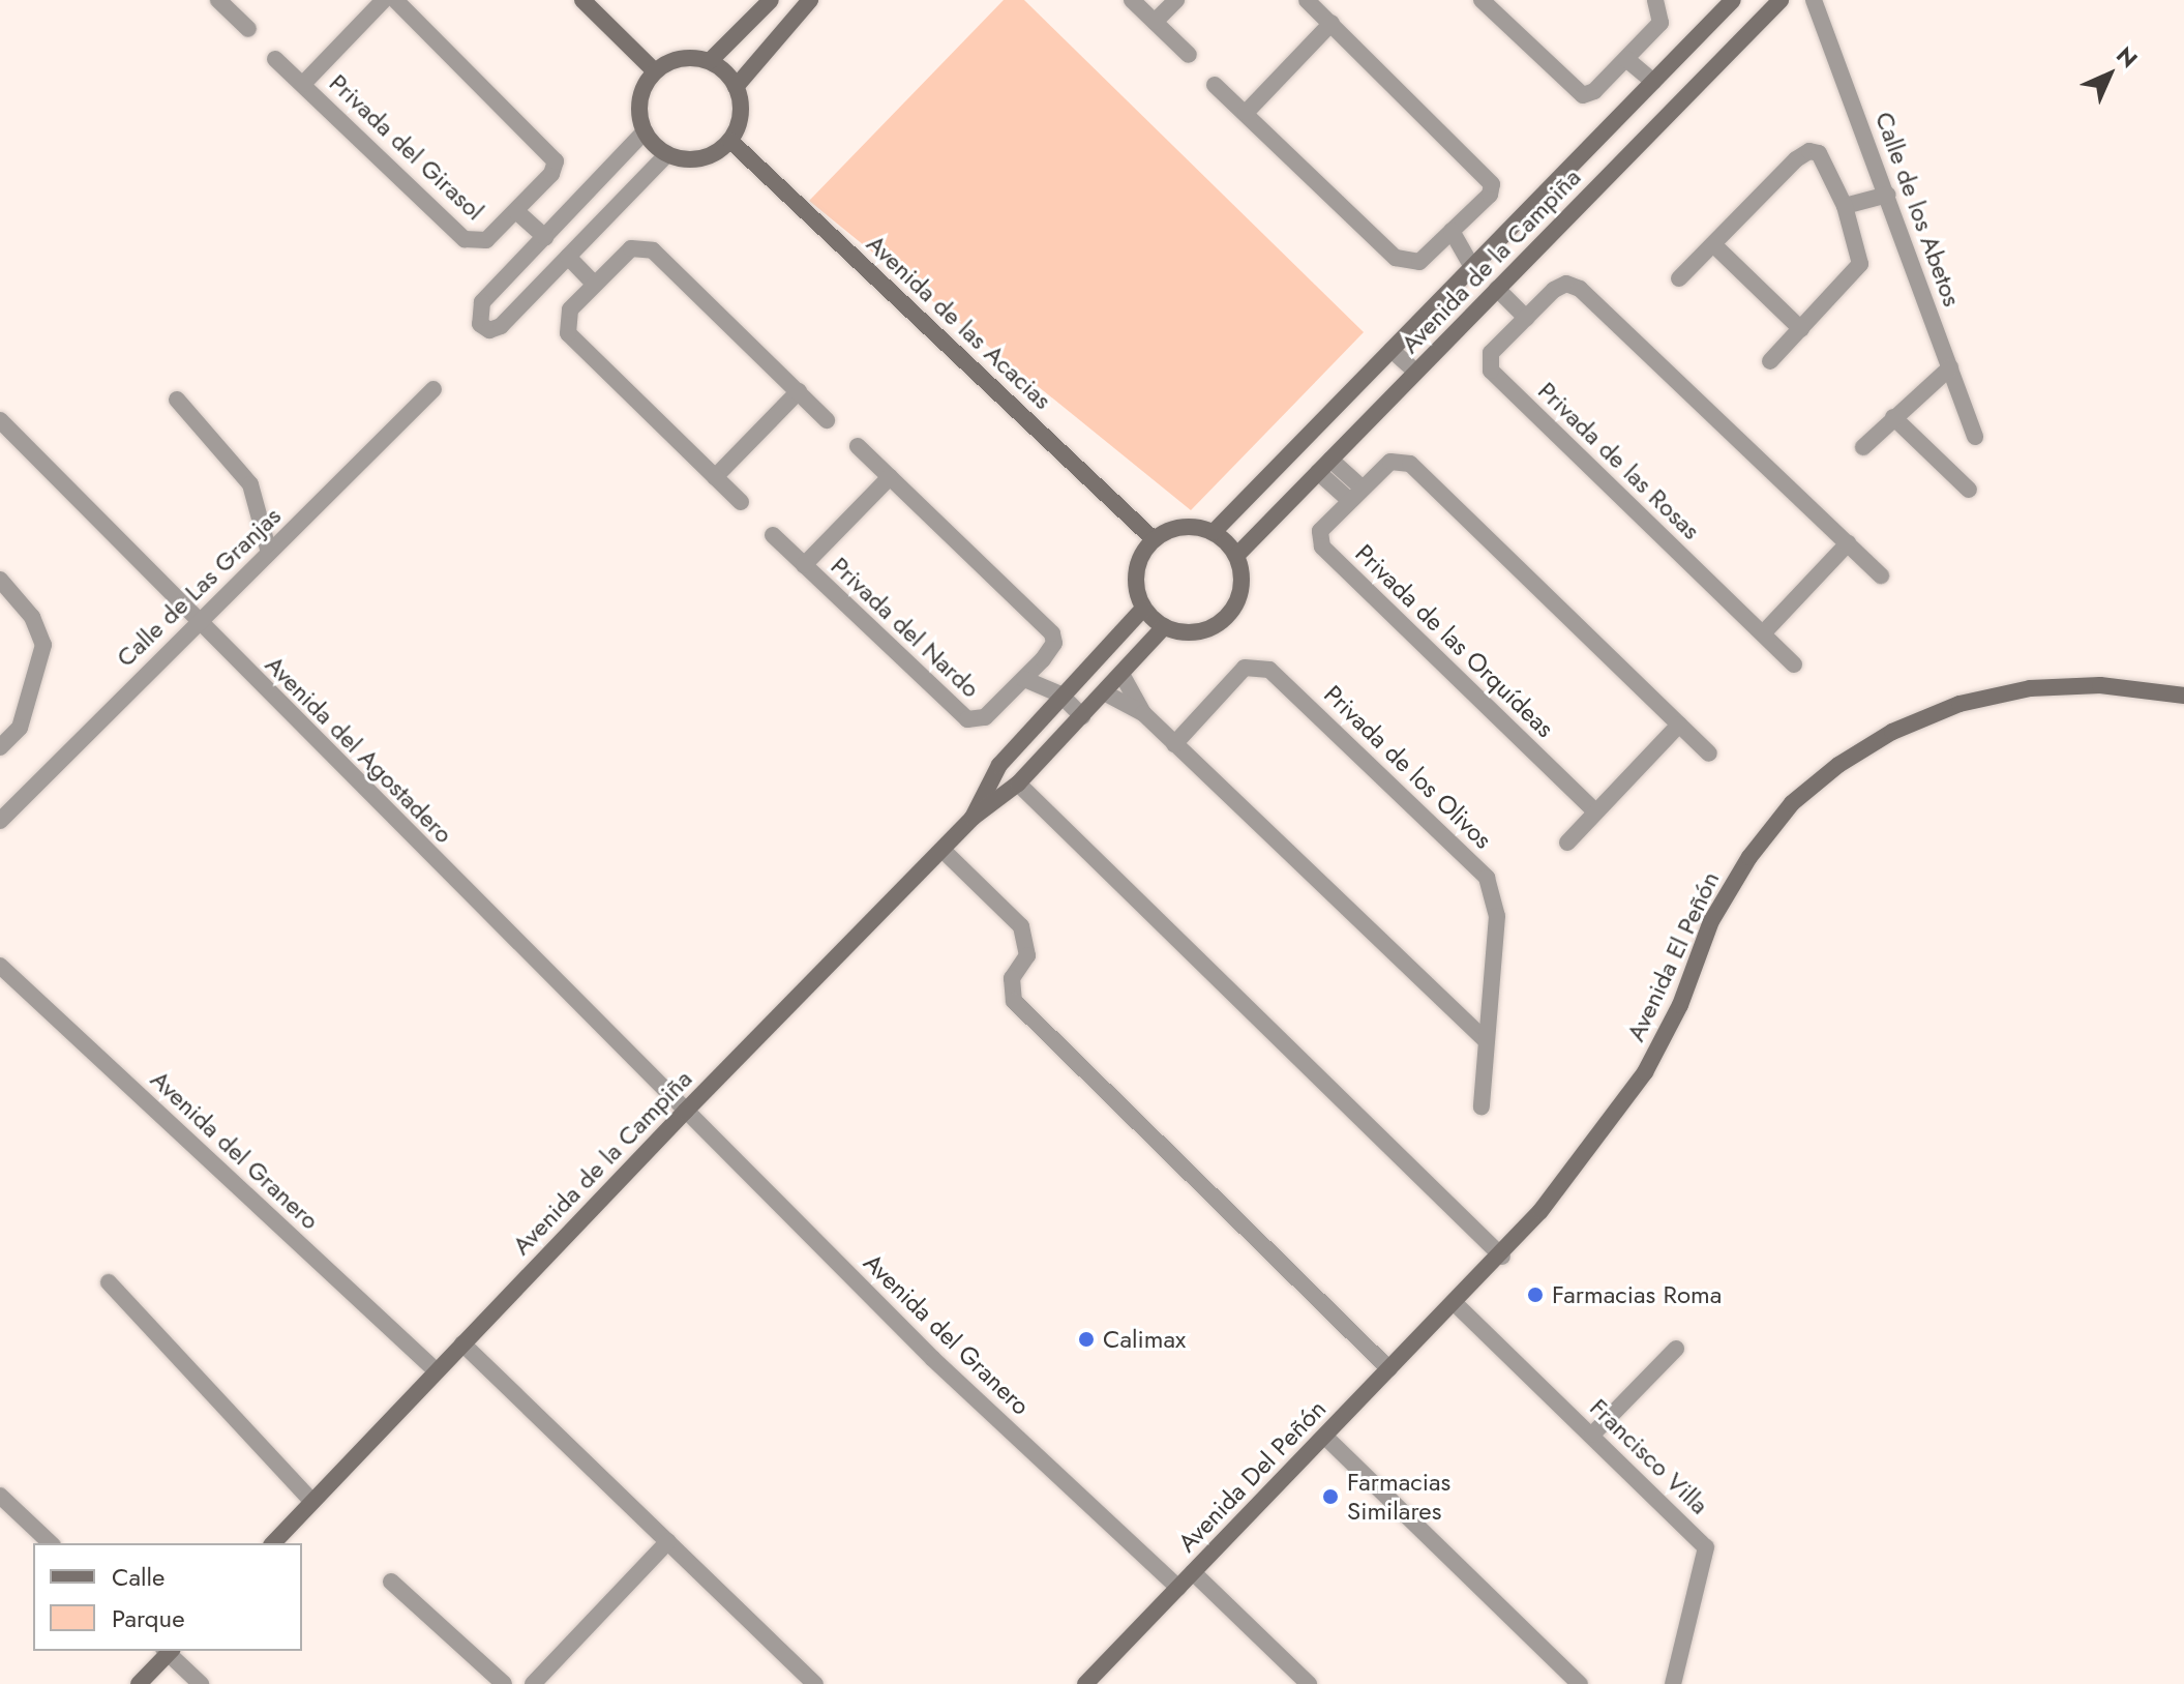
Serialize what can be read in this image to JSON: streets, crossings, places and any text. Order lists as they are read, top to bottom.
{
  "streets": {
    "street": [
      "Privada del Girasol",
      "Calle de los Abetos",
      "Avenida de la Campiña",
      "Avenida de las Acacias",
      "Privada de las Rosas",
      "Calle de Las Granjas",
      "Privada del Nardo",
      "Privada de las Orquídeas",
      "Avenida del Agostadero",
      "Privada de los Olivos",
      "Avenida El Peñón",
      "Avenida del Granero",
      "Francisco Villa",
      "Avenida Del Peñón"
    ]
  },
  "crossings": [
    ["Avenida de la Campiña", "Avenida de las Acacias"],
    ["Avenida de la Campiña", "Avenida del Agostadero"],
    ["Avenida de la Campiña", "Avenida del Granero"],
    ["Calle de Las Granjas", "Avenida del Agostadero"],
    ["Avenida del Agostadero", "Avenida del Granero"],
    ["Avenida El Peñón", "Francisco Villa"],
    ["Avenida El Peñón", "Avenida Del Peñón"],
    ["Avenida del Granero", "Avenida Del Peñón"],
    ["Francisco Villa", "Avenida Del Peñón"]
  ],
  "places": ["Farmacias Roma", "Calimax", "Farmacias Similares"],
  "legend": ["Calle", "Parque"],
  "north": "top right"
}
